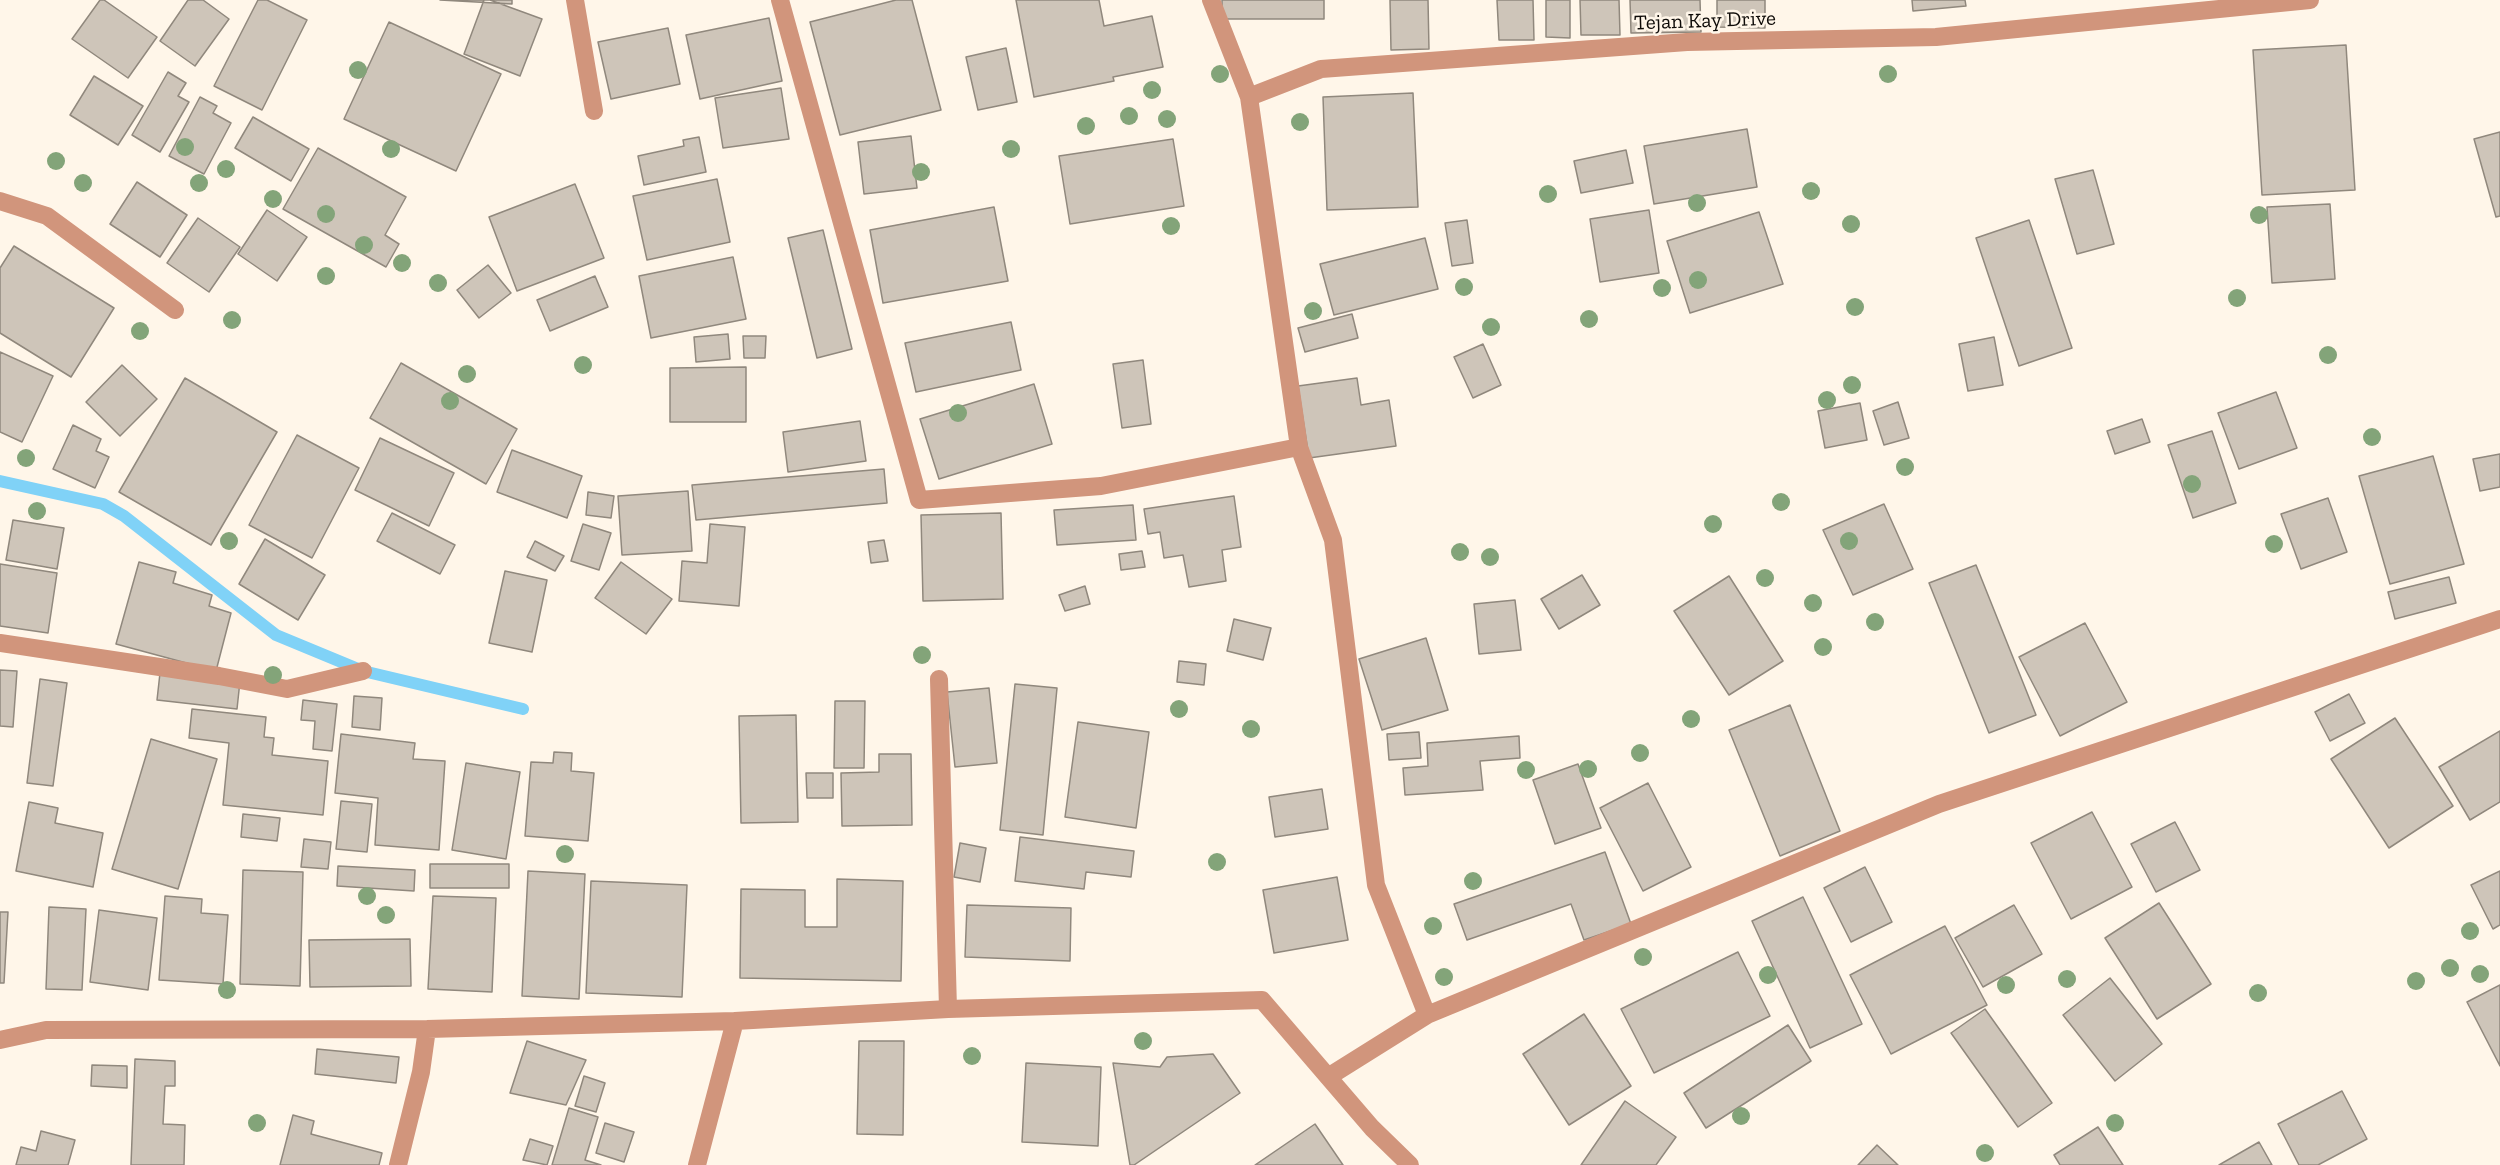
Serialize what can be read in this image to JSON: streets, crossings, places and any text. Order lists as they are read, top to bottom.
{
  "streets": {
    "street": ["Tejan Kay Drive"]
  }
}
